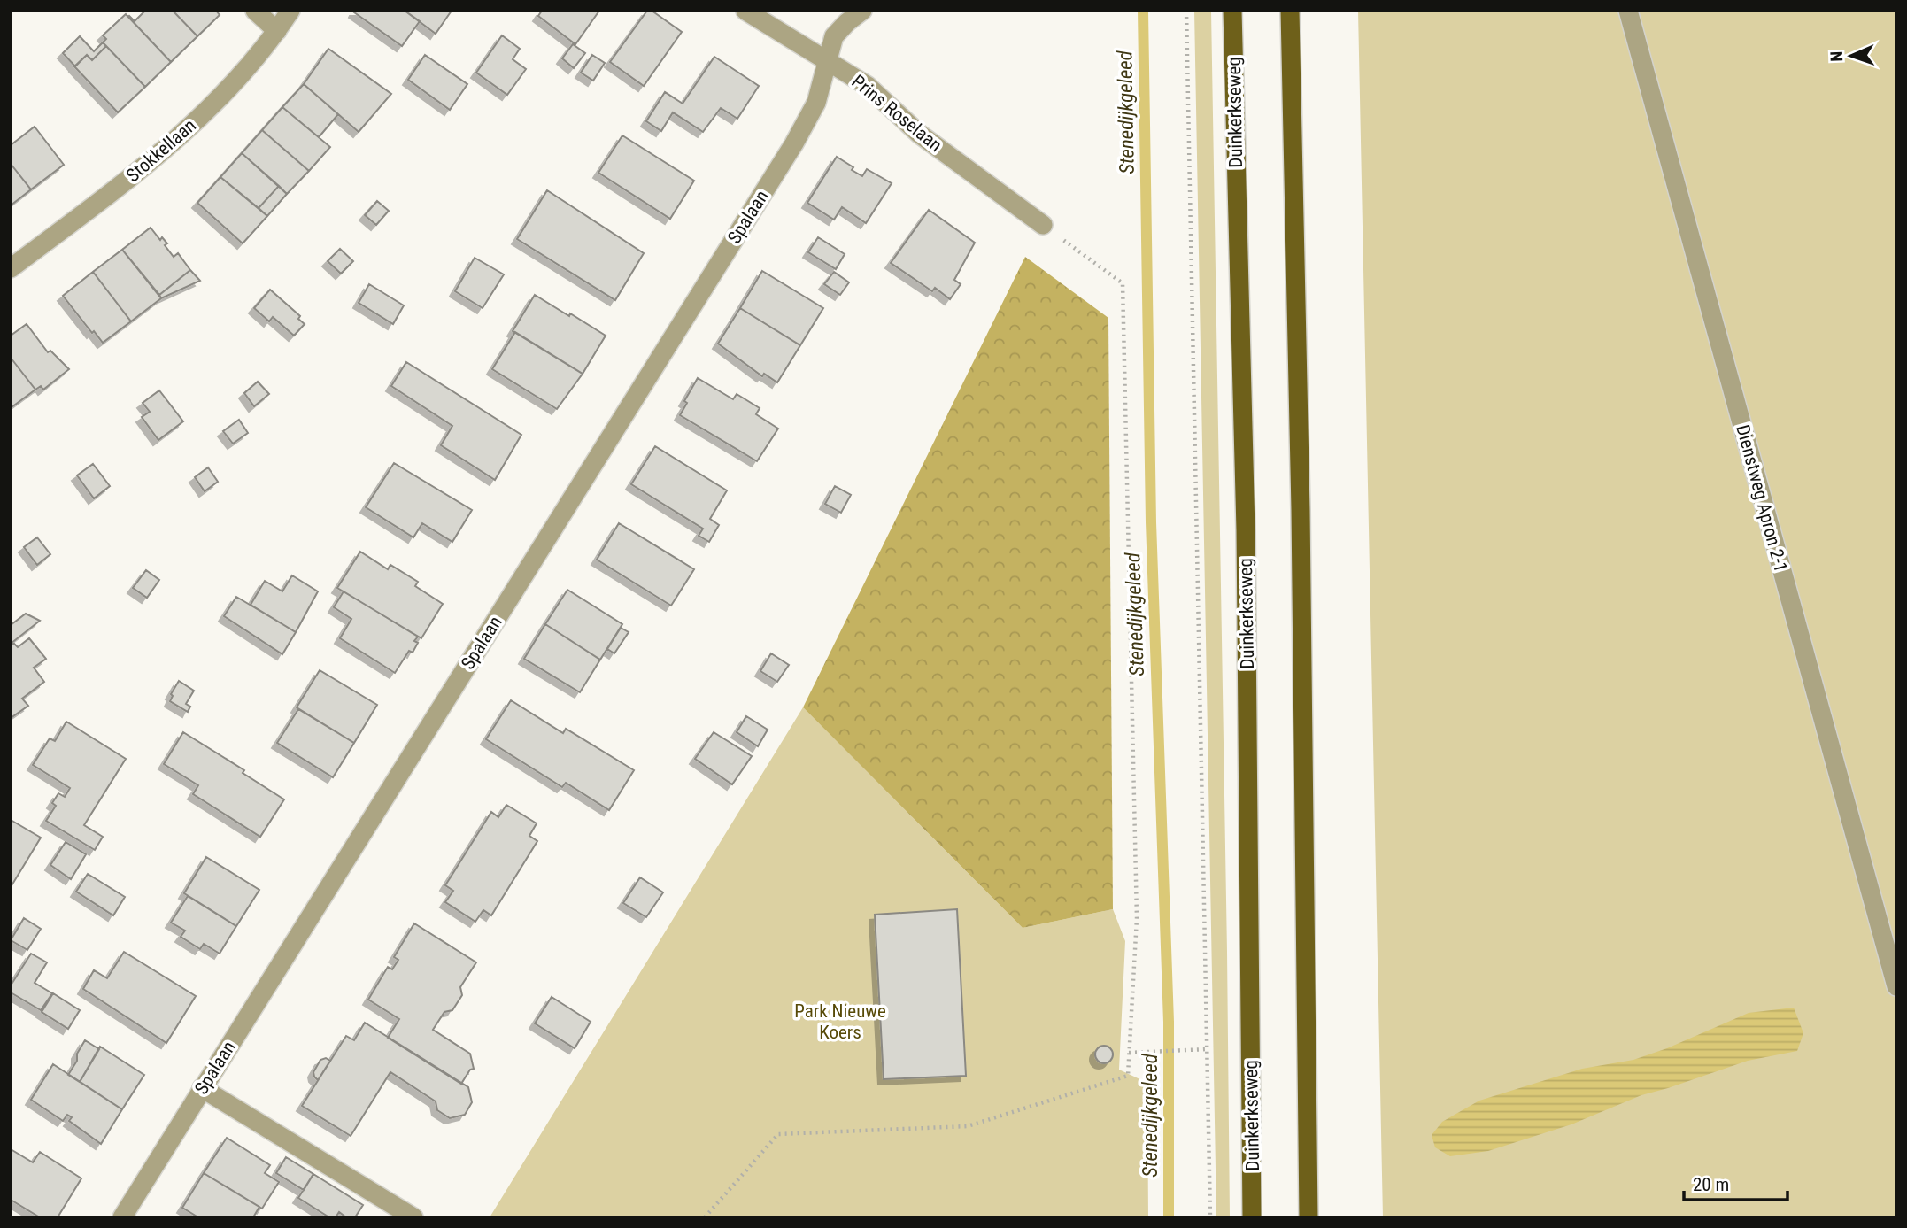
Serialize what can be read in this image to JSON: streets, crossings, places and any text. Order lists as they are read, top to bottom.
{
  "streets": {
    "main road": ["Duinkerkseweg"],
    "street": [
      "Prins Roselaan",
      "Stokkellaan",
      "Spalaan",
      "Dienstweg Apron 2-1"
    ]
  },
  "crossings": [
    ["Prins Roselaan", "Spalaan"]
  ],
  "water": ["Stenedijkgeleed"],
  "parks": ["Park Nieuwe Koers"],
  "scale_bar": "20 m",
  "north": "left"
}
